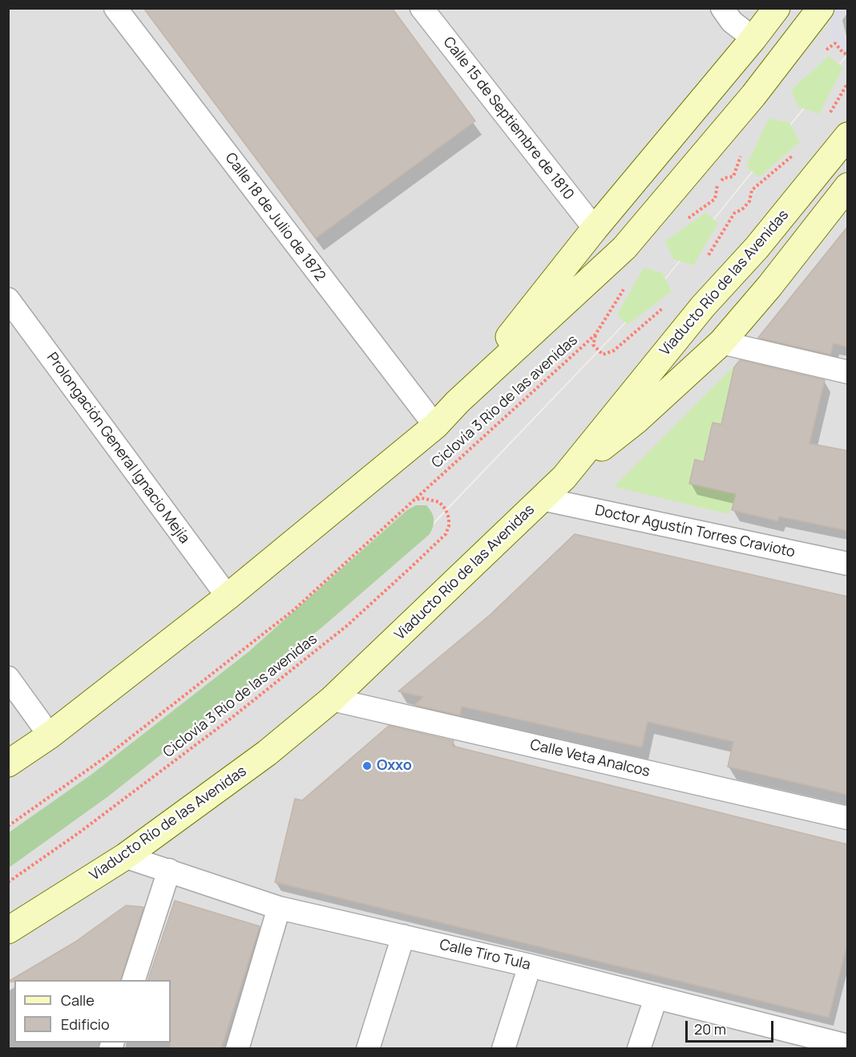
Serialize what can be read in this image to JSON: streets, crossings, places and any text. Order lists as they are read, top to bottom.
{
  "streets": {
    "main road": ["Viaducto Río de las Avenidas"],
    "street": [
      "Calle 15 de Septiembre de 1810",
      "Calle 18 de Julio de 1872",
      "Prolongación General Ignacio Mejía",
      "Doctor Agustín Torres Cravioto",
      "Calle Veta Analcos",
      "Calle Tiro Tula"
    ],
    "path": ["Ciclovía 3 Rio de las avenidas"]
  },
  "crossings": [
    ["Viaducto Río de las Avenidas", "Doctor Agustín Torres Cravioto"],
    ["Viaducto Río de las Avenidas", "Calle Veta Analcos"],
    ["Viaducto Río de las Avenidas", "Calle Tiro Tula"]
  ],
  "places": ["Oxxo"],
  "legend": ["Calle", "Edificio"],
  "scale_bar": "20 m"
}
